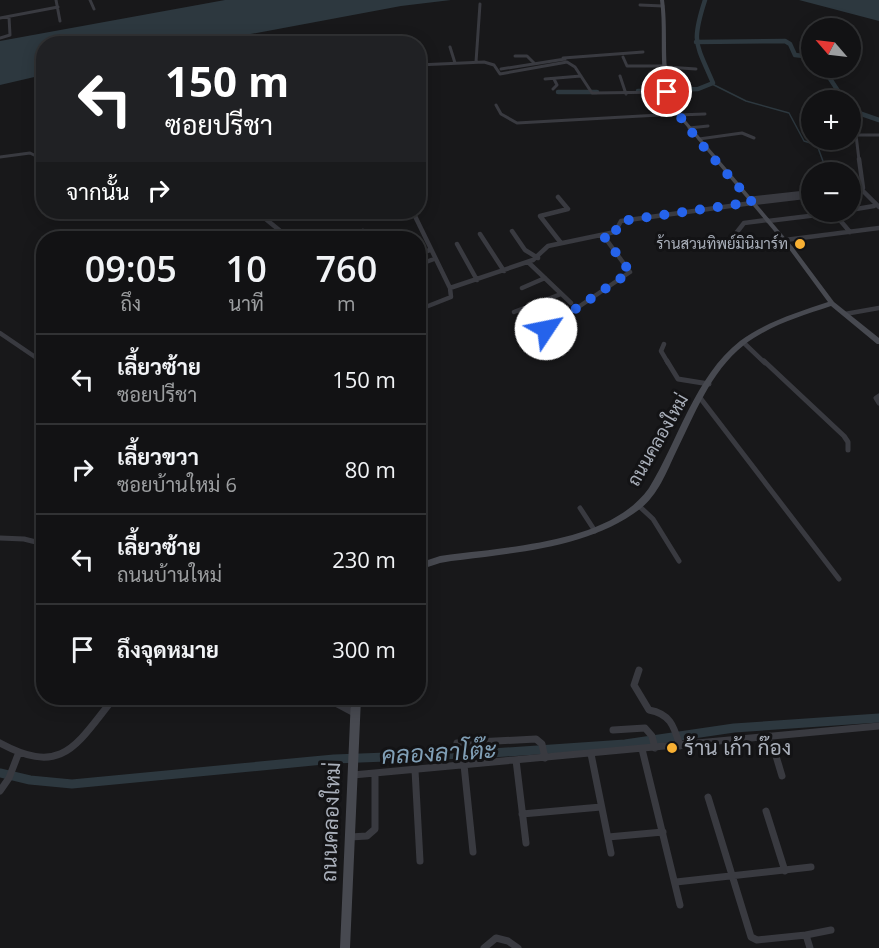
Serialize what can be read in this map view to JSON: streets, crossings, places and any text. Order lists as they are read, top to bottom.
{
  "streets": {
    "street": ["ถนนคลองใหม่"]
  },
  "water": ["คลองลาโต๊ะ"],
  "places": ["ร้านสวนทิพย์มินิมาร์ท", "ร้าน เก้า ก๊อง"],
  "north": "top left",
  "page": {
    "map_buttons": ["+", "−"],
    "turn": ["150 m", "ซอยปรีชา"],
    "then": "จากนั้น",
    "eta": [
      "09:05",
      "ถึง",
      "10",
      "นาที",
      "760",
      "m"
    ],
    "list": [
      {
        "name": "เลี้ยวซ้าย",
        "note": "ซอยปรีชา",
        "value": "150 m"
      },
      {
        "name": "เลี้ยวขวา",
        "note": "ซอยบ้านใหม่ 6",
        "value": "80 m"
      },
      {
        "name": "เลี้ยวซ้าย",
        "note": "ถนนบ้านใหม่",
        "value": "230 m"
      },
      {
        "name": "ถึงจุดหมาย",
        "value": "300 m"
      }
    ]
  }
}
